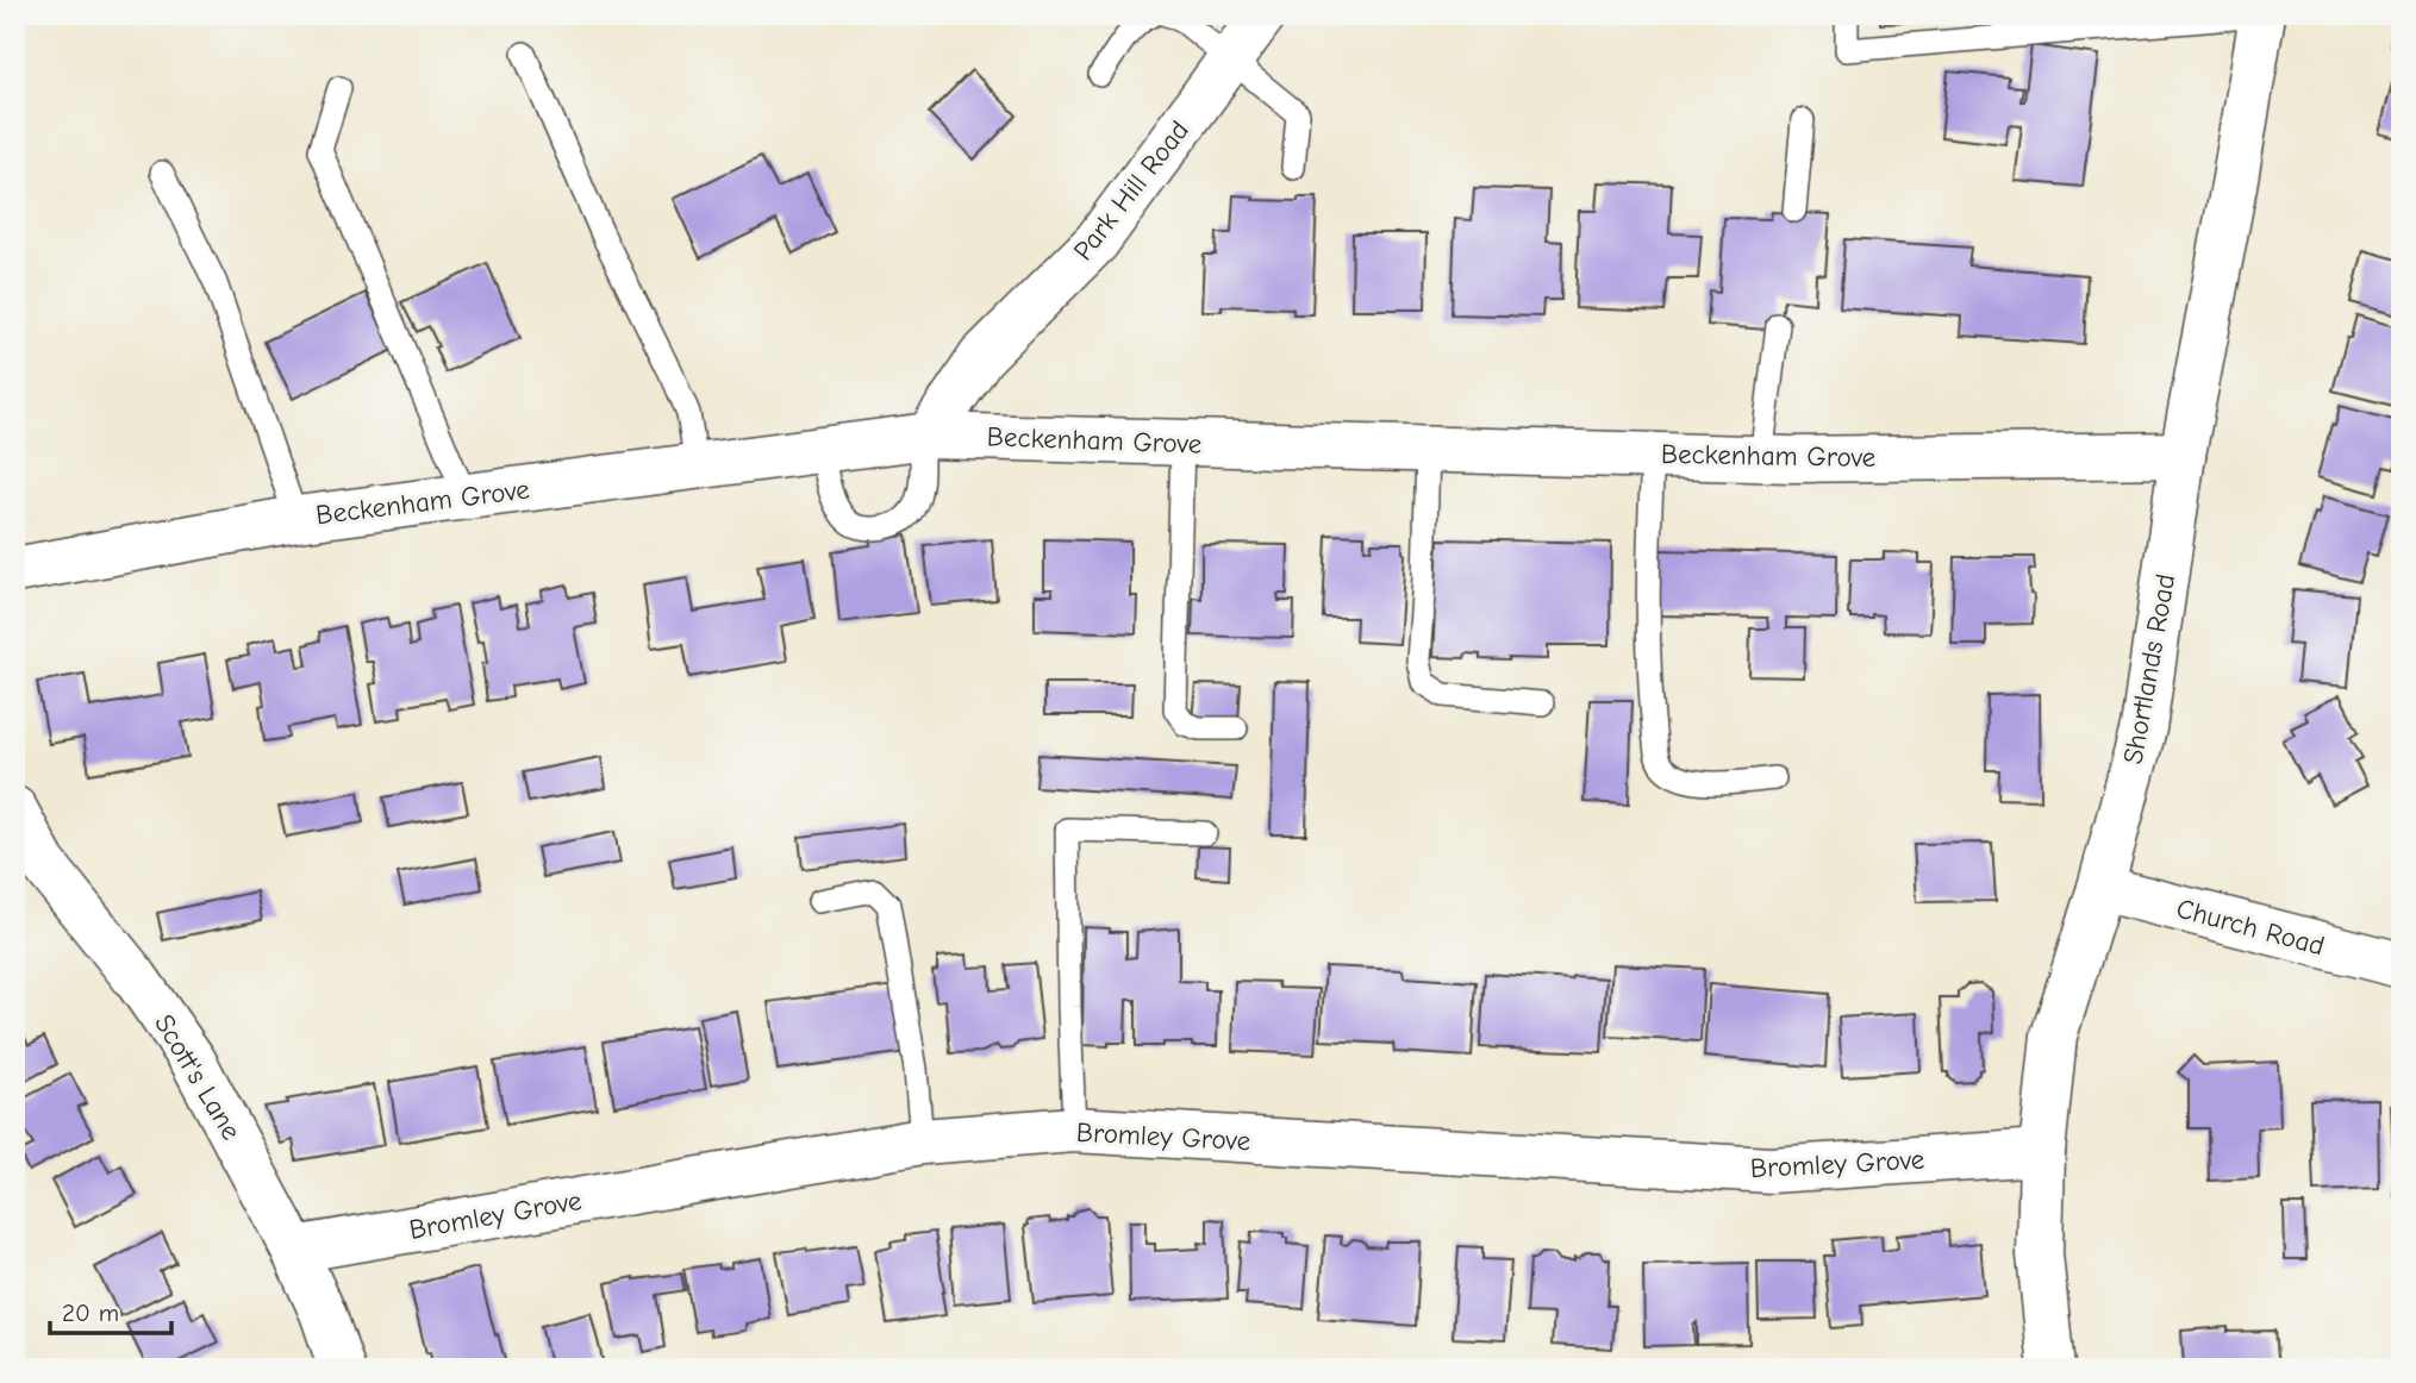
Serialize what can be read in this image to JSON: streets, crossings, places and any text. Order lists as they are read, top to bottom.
{
  "streets": {
    "street": [
      "Park Hill Road",
      "Beckenham Grove",
      "Shortlands Road",
      "Church Road",
      "Scott's Lane",
      "Bromley Grove"
    ]
  },
  "crossings": [
    ["Park Hill Road", "Beckenham Grove"],
    ["Beckenham Grove", "Shortlands Road"],
    ["Shortlands Road", "Church Road"],
    ["Shortlands Road", "Bromley Grove"],
    ["Scott's Lane", "Bromley Grove"]
  ],
  "scale_bar": "20 m"
}
